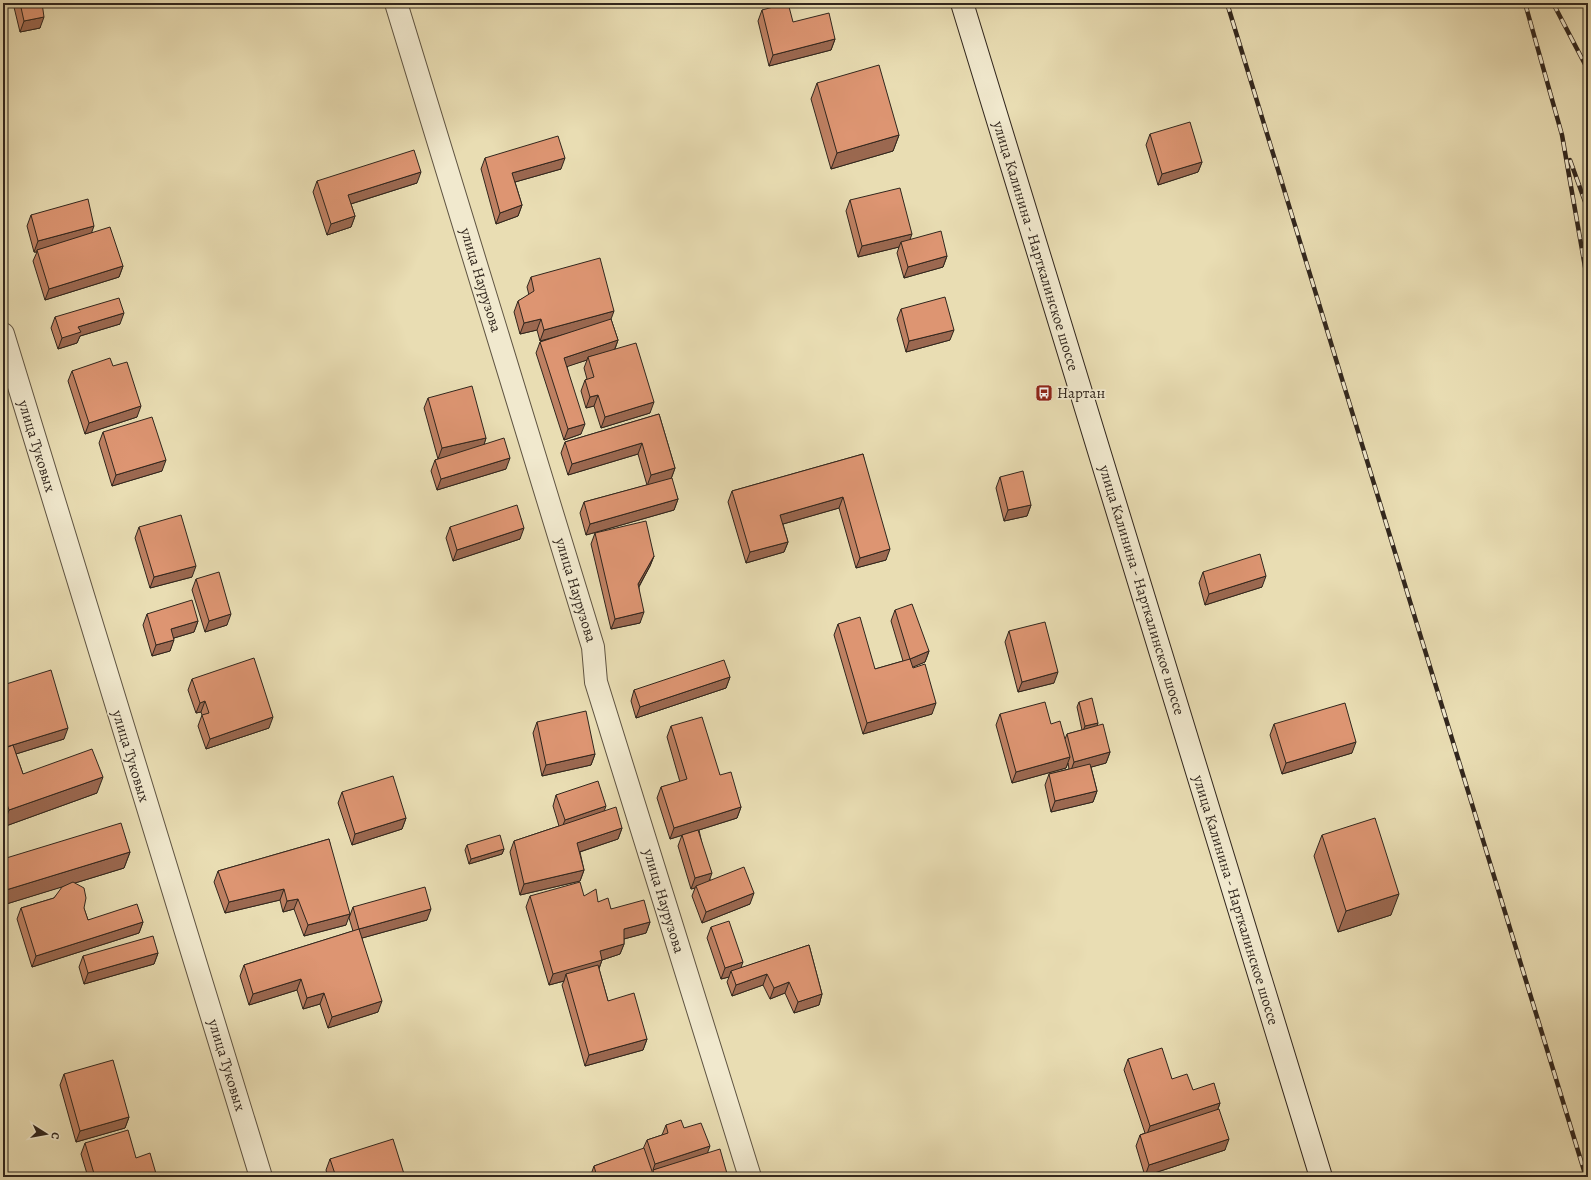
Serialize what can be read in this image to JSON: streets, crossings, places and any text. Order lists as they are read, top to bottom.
{
  "streets": {
    "street": ["улица Калинина - Нарткалинское шоссе", "улица Наурузова", "улица Туковых"]
  },
  "places": {
    "bus stop": ["Нартан"]
  },
  "north": "right"
}
